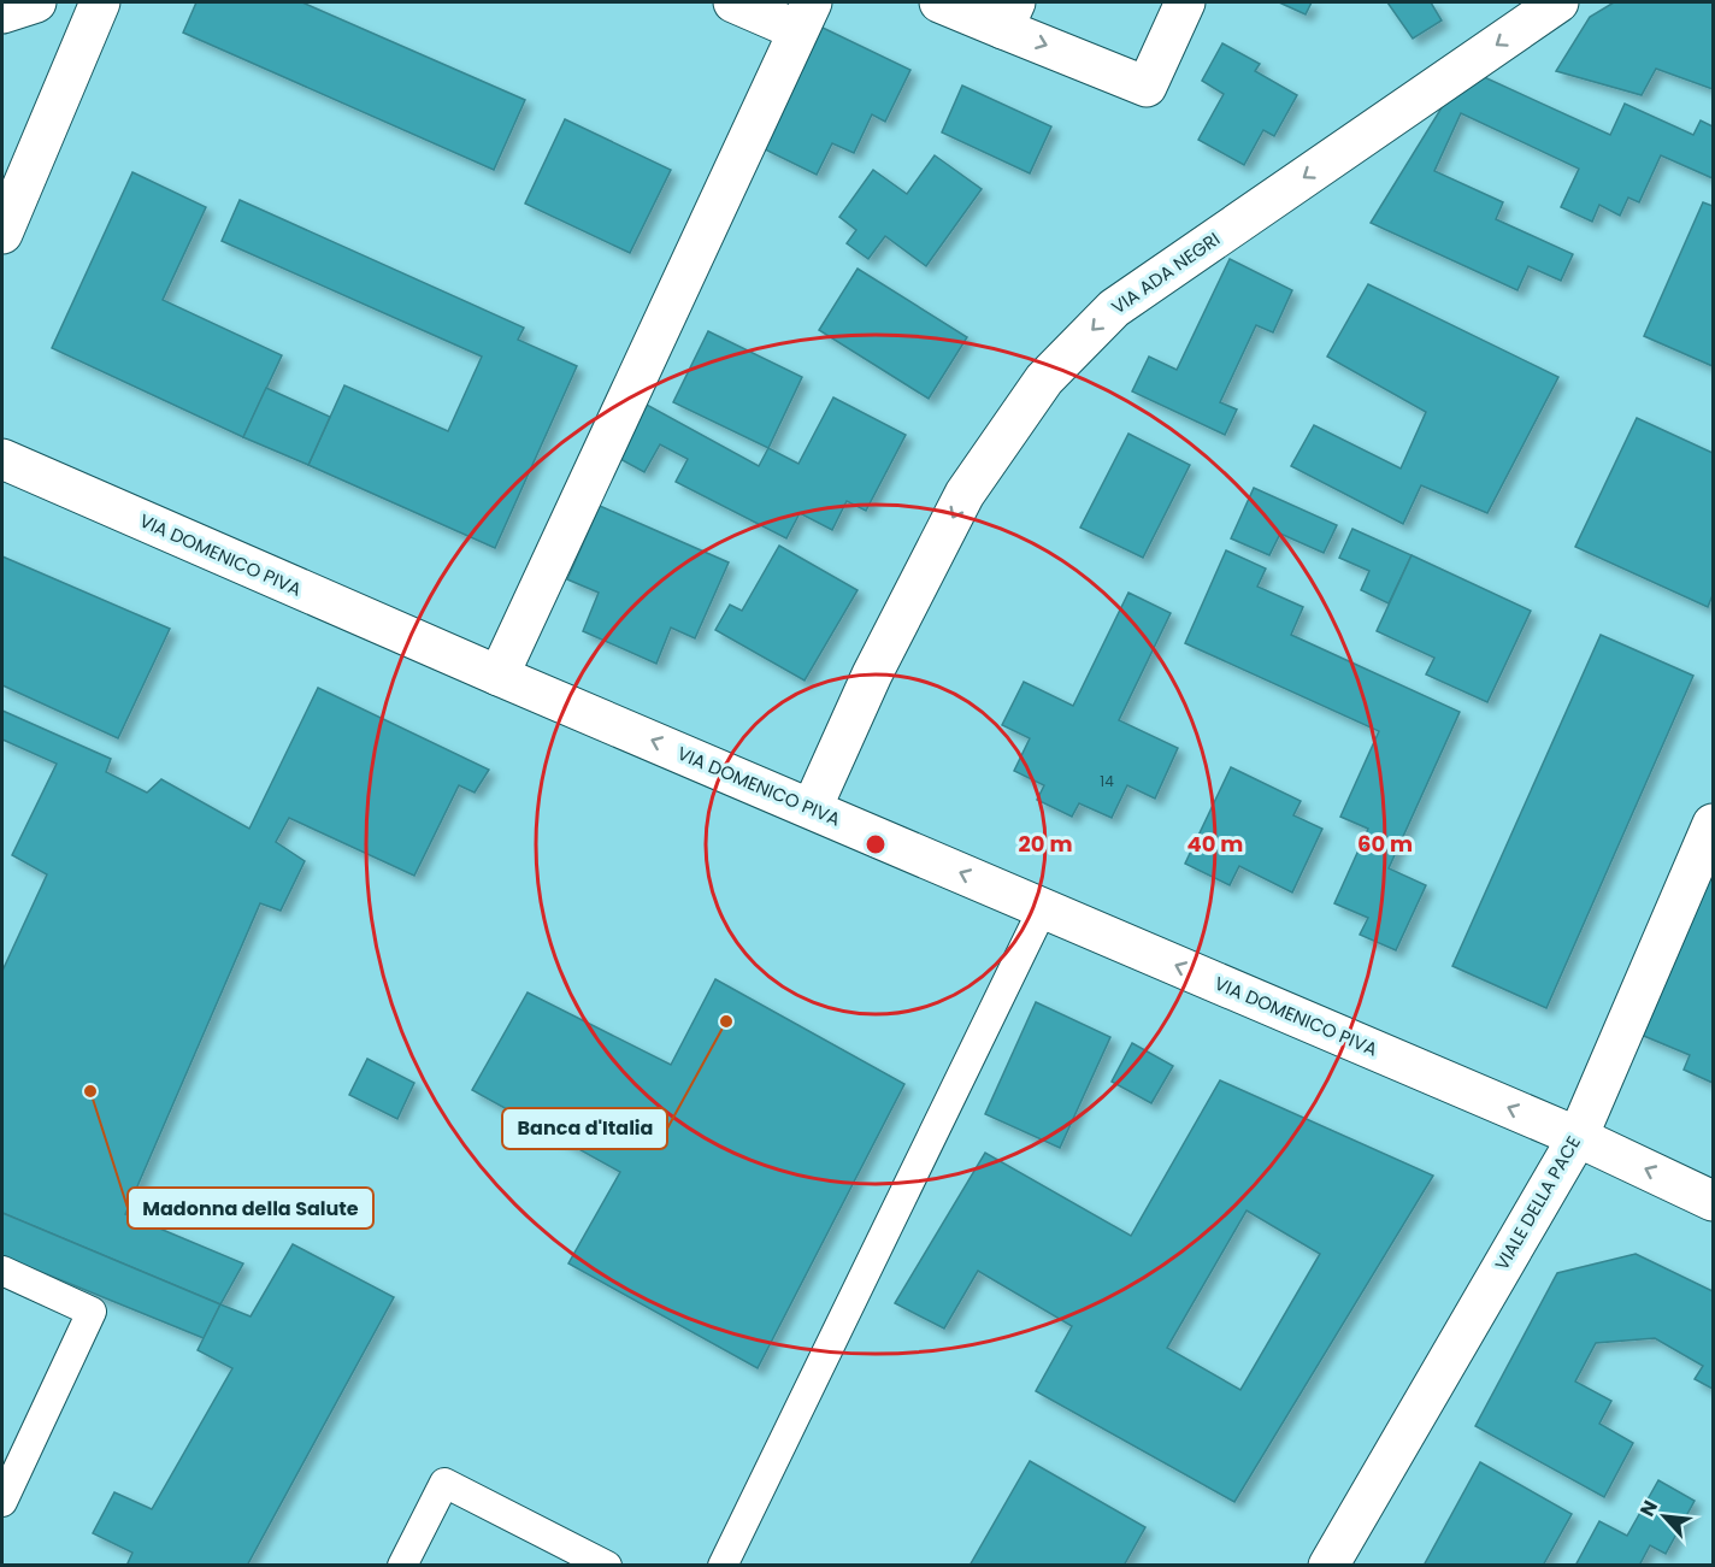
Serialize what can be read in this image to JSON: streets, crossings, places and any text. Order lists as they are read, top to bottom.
{
  "streets": {
    "street": ["VIA ADA NEGRI", "VIA DOMENICO PIVA", "VIALE DELLA PACE"]
  },
  "crossings": [
    ["VIA ADA NEGRI", "VIA DOMENICO PIVA"],
    ["VIA DOMENICO PIVA", "VIALE DELLA PACE"]
  ],
  "one_way": ["VIA DOMENICO PIVA"],
  "places": ["Banca d'Italia", "Madonna della Salute"],
  "house_numbers": ["14"],
  "north": "top left",
  "rings": ["20 m", "40 m", "60 m"]
}
